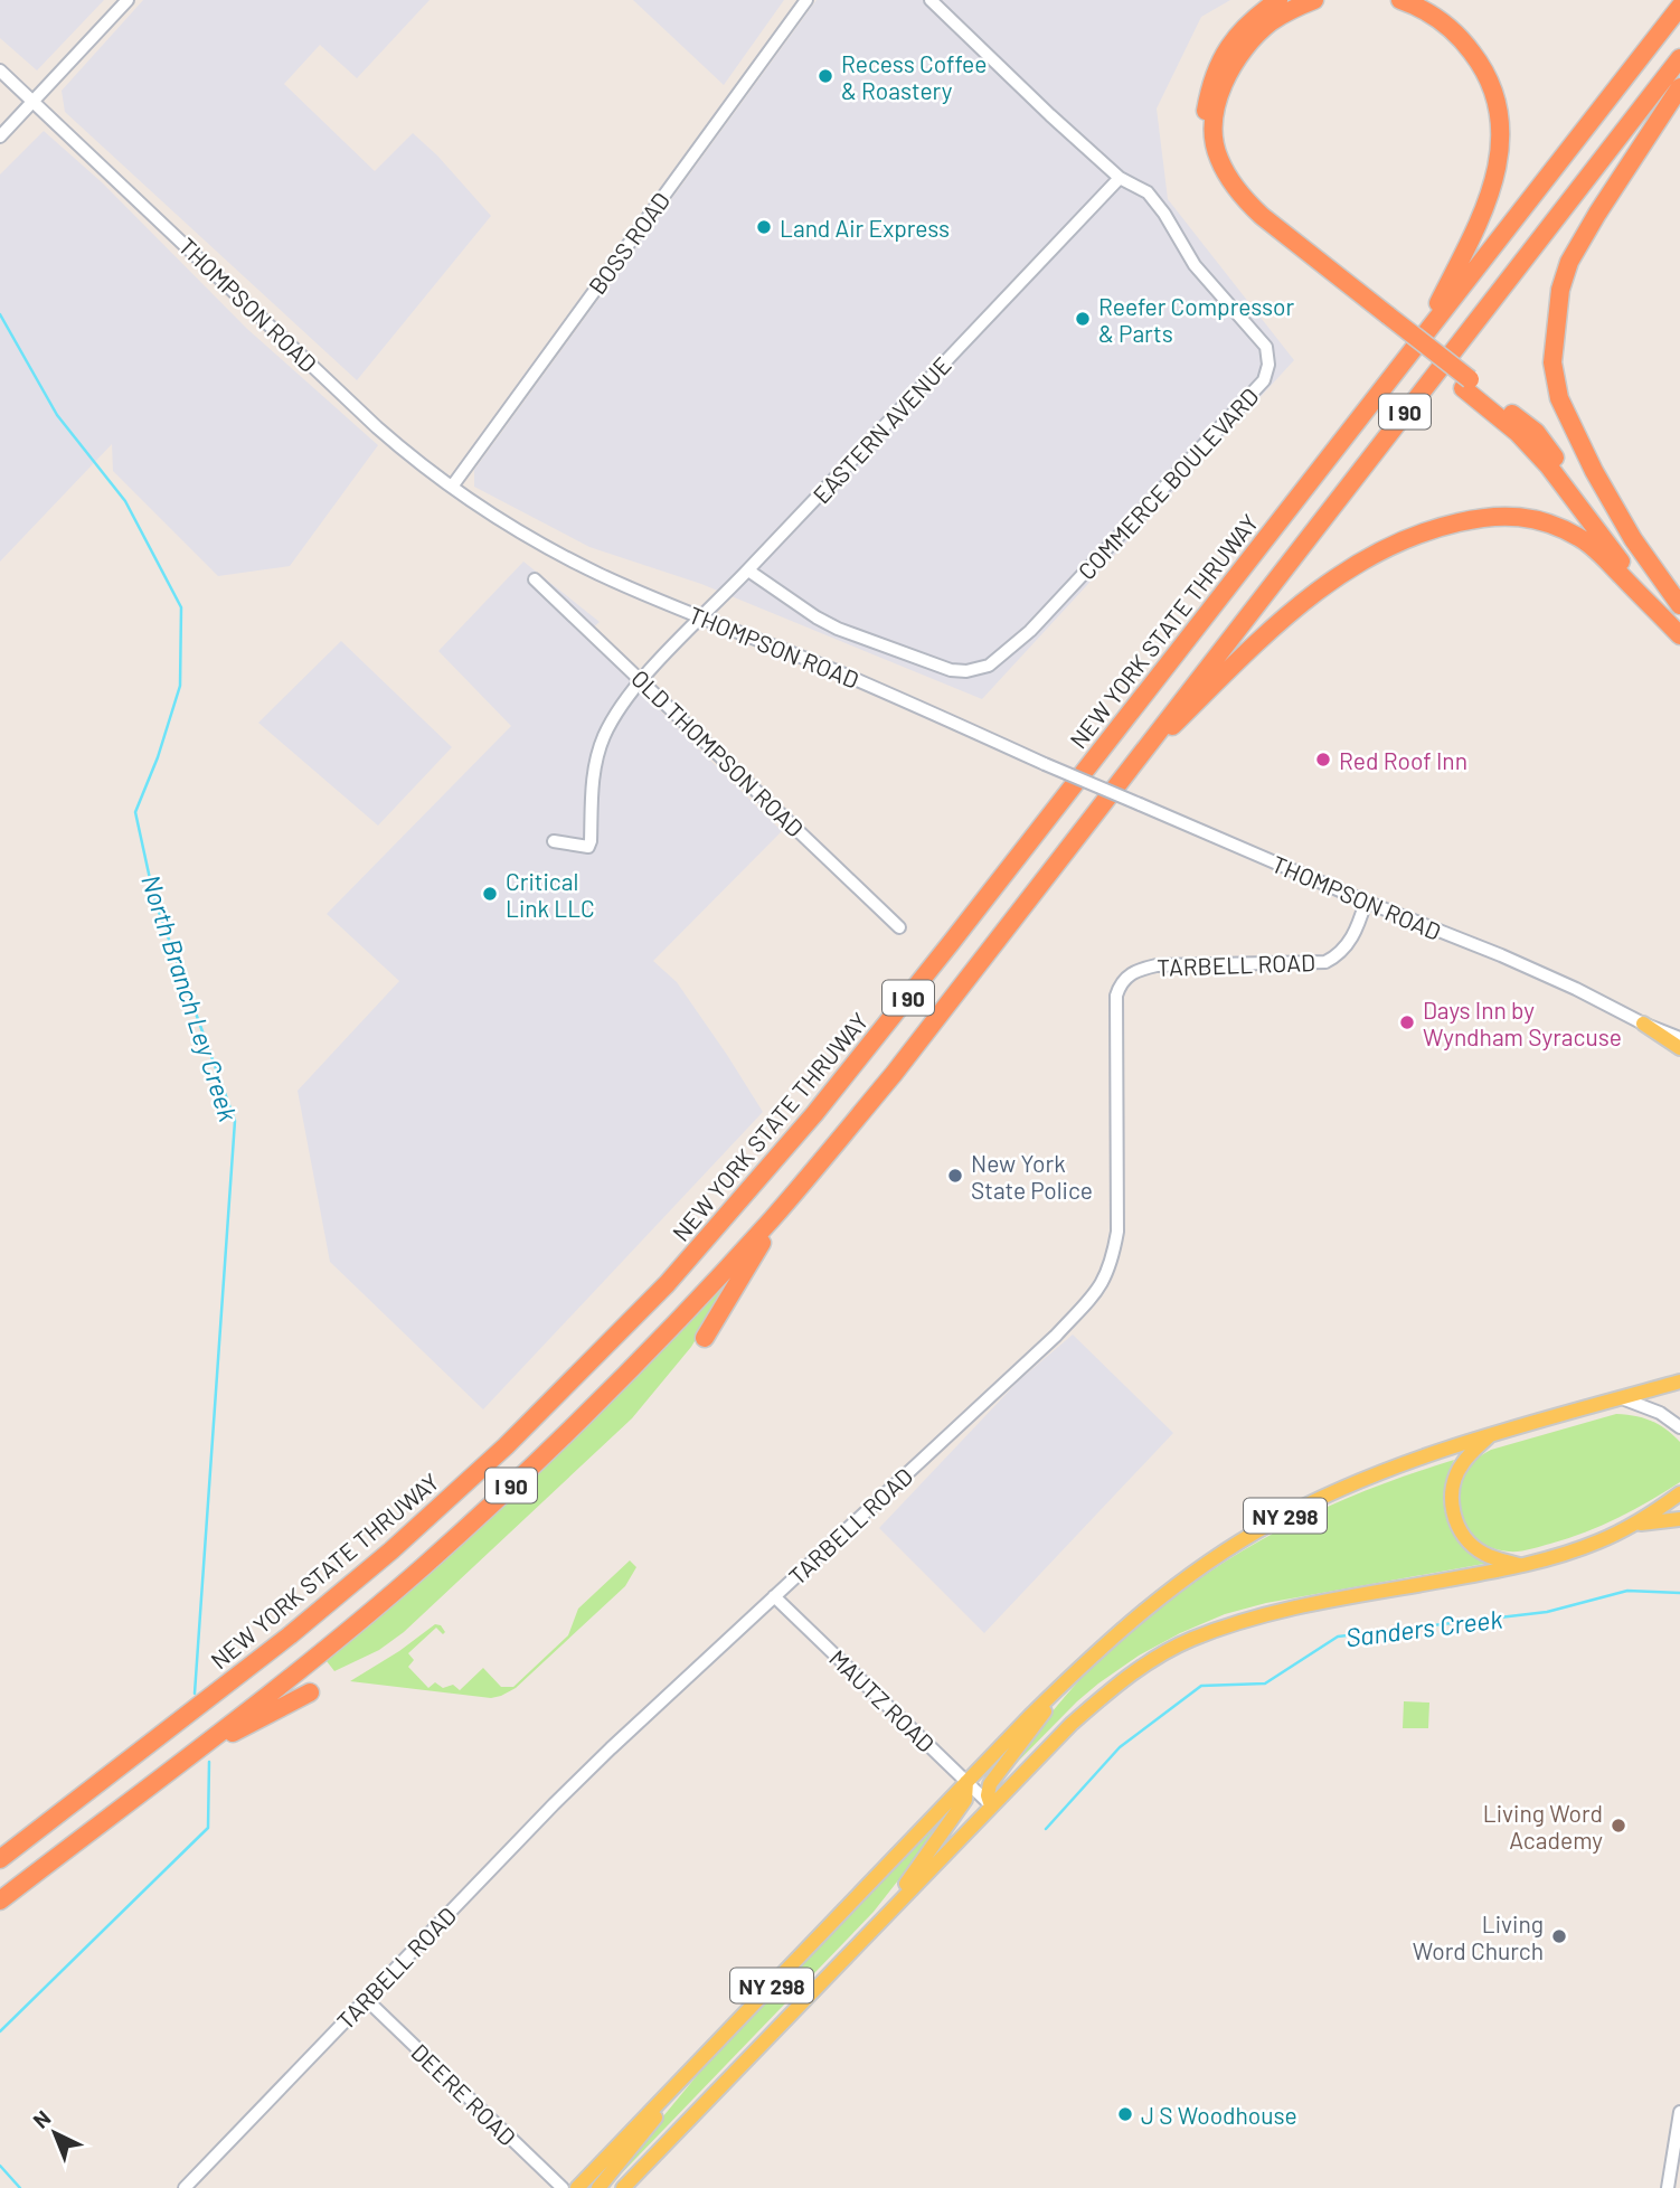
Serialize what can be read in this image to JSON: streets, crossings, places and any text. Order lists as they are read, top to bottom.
{
  "streets": {
    "highway": ["I 90", "NEW YORK STATE THRUWAY"],
    "main road": ["NY 298"],
    "street": [
      "BOSS ROAD",
      "THOMPSON ROAD",
      "EASTERN AVENUE",
      "COMMERCE BOULEVARD",
      "OLD THOMPSON ROAD",
      "TARBELL ROAD",
      "MAUTZ ROAD",
      "DEERE ROAD"
    ]
  },
  "crossings": [
    ["BOSS ROAD", "THOMPSON ROAD"],
    ["THOMPSON ROAD", "EASTERN AVENUE"],
    ["THOMPSON ROAD", "TARBELL ROAD"],
    ["EASTERN AVENUE", "COMMERCE BOULEVARD"],
    ["EASTERN AVENUE", "OLD THOMPSON ROAD"],
    ["TARBELL ROAD", "MAUTZ ROAD"],
    ["TARBELL ROAD", "DEERE ROAD"],
    ["NY 298", "MAUTZ ROAD"]
  ],
  "water": ["North Branch Ley Creek", "Sanders Creek"],
  "places": [
    "Recess Coffee & Roastery",
    "Land Air Express",
    "Reefer Compressor & Parts",
    "Red Roof Inn",
    "Critical Link LLC",
    "Days Inn by Wyndham Syracuse",
    "New York State Police",
    "Living Word Academy",
    "Living Word Church",
    "J S Woodhouse"
  ],
  "north": "top left"
}
